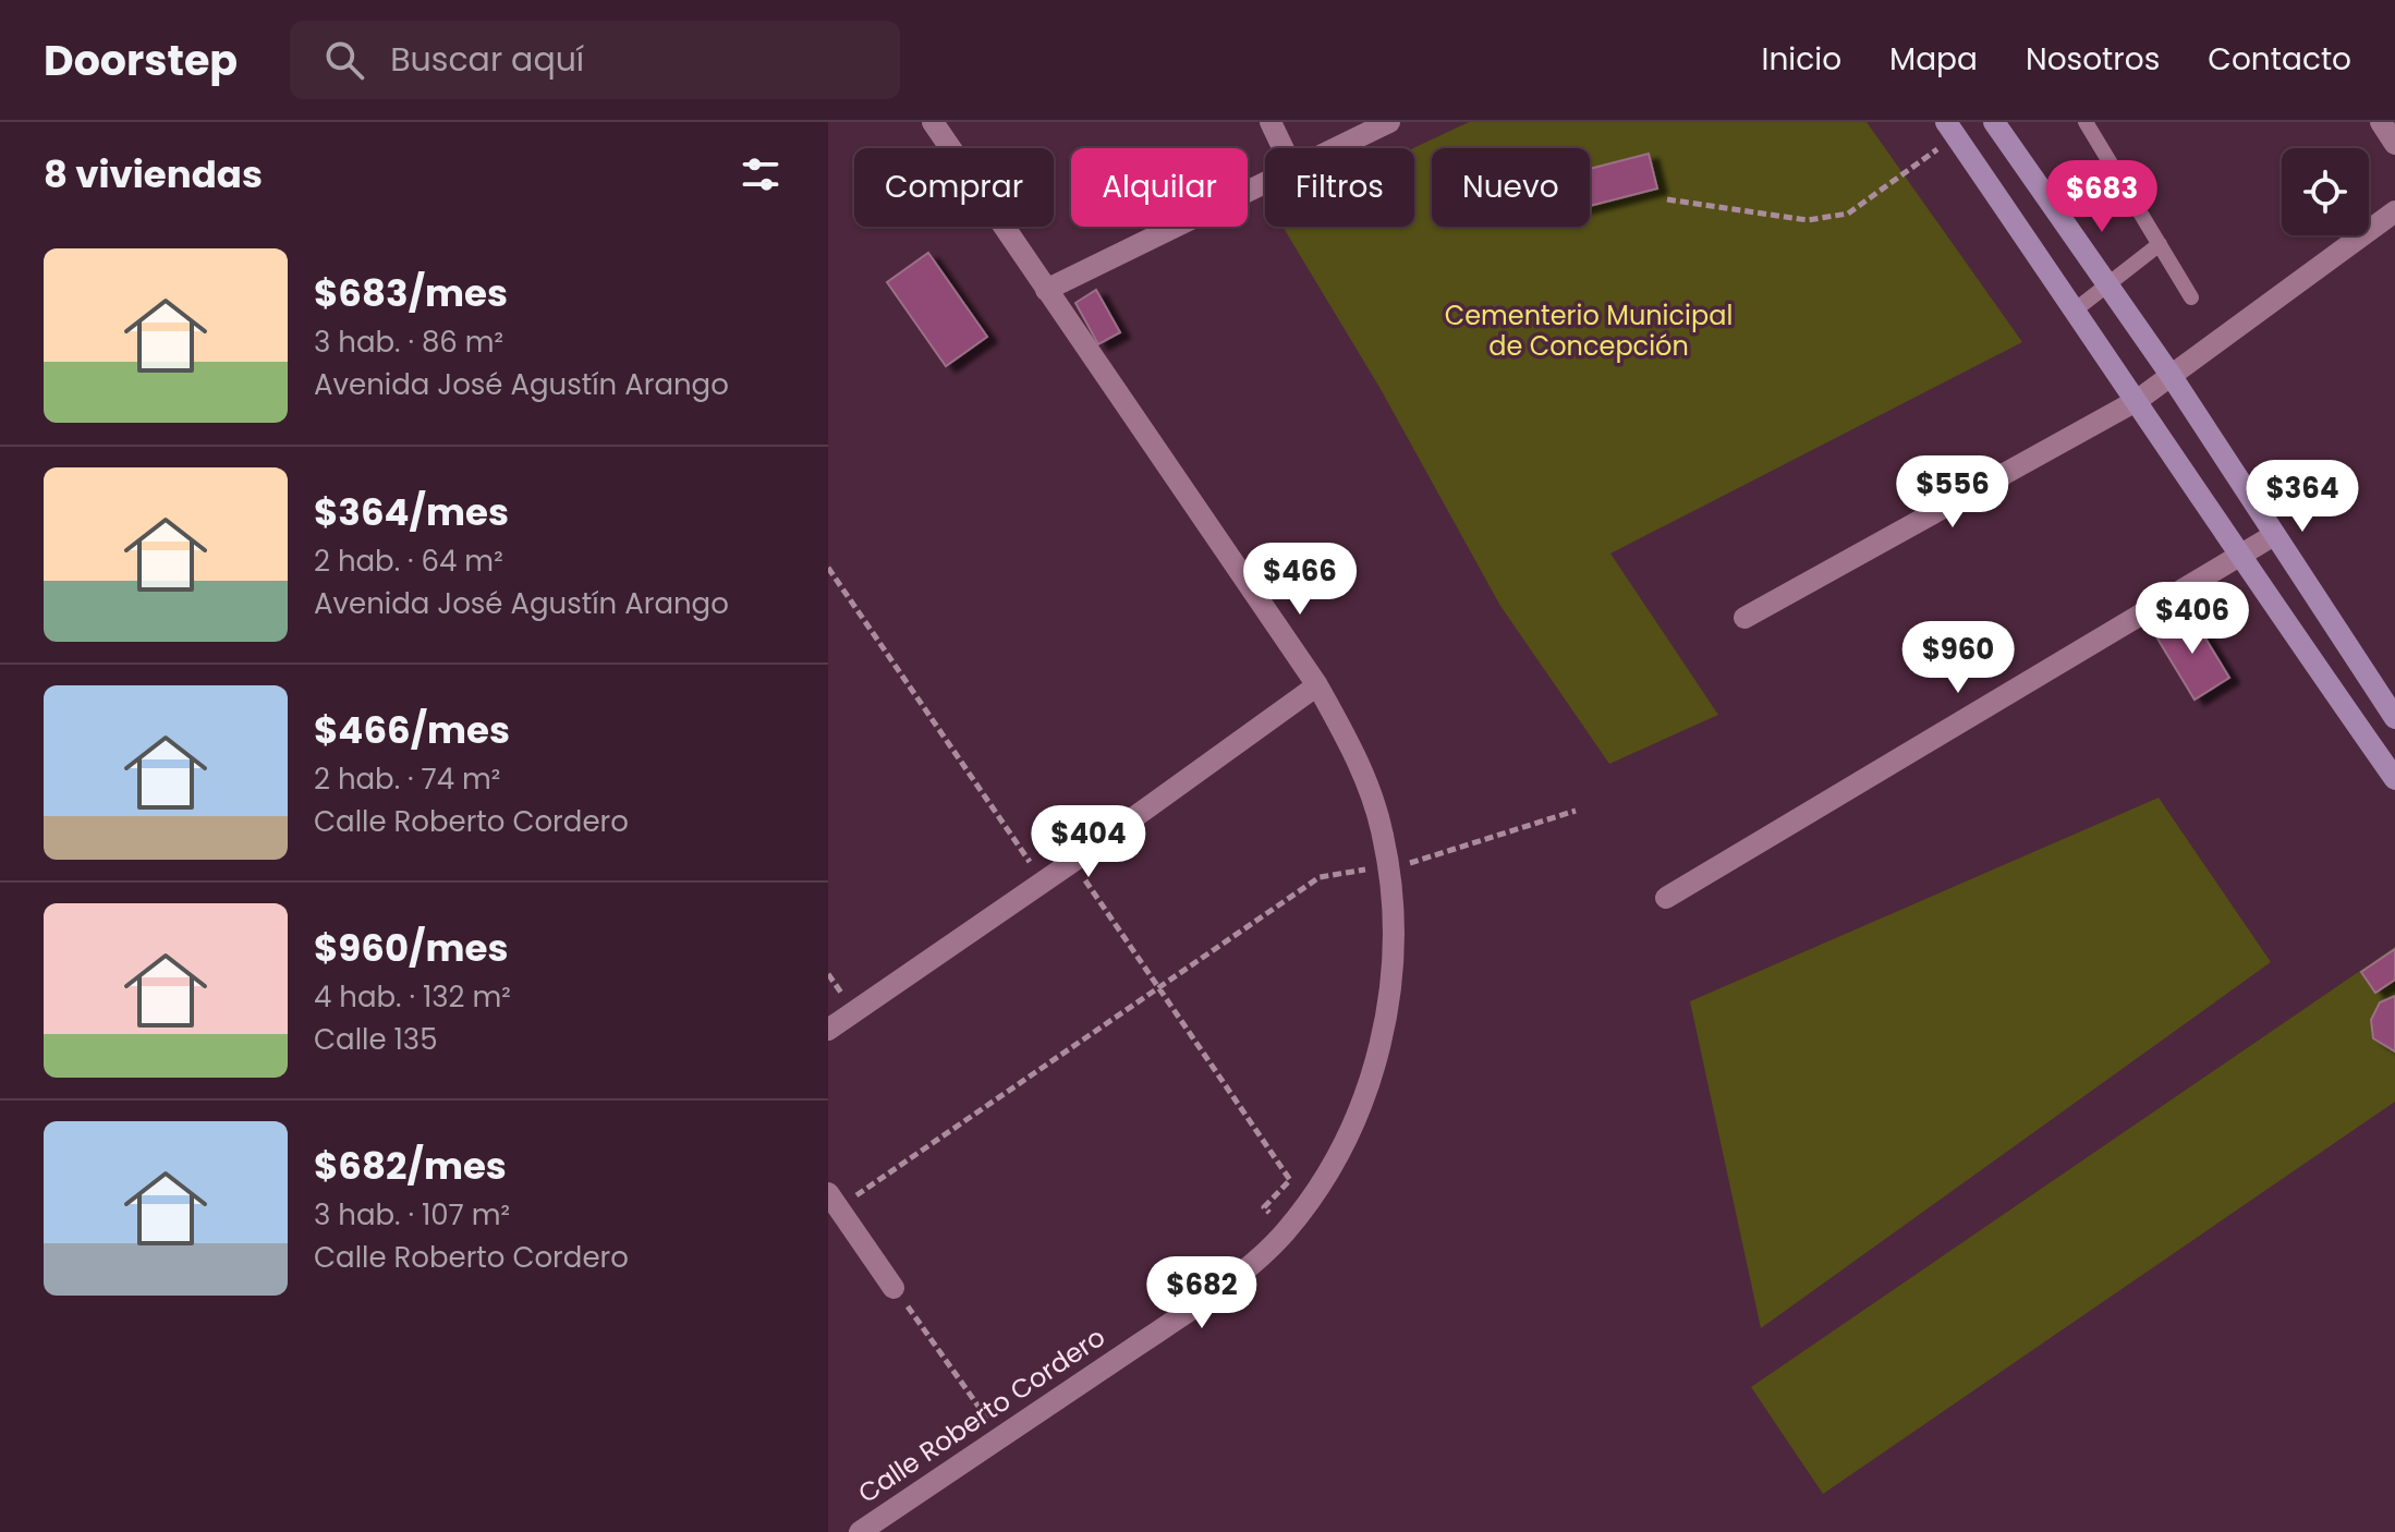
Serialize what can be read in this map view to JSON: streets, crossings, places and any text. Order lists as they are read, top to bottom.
{
  "streets": {
    "street": ["Calle Roberto Cordero"]
  },
  "parks": ["Cementerio Municipal de Concepción"],
  "page": {
    "header": "Doorstep",
    "search": "Buscar aquí",
    "nav": [
      "Inicio",
      "Mapa",
      "Nosotros",
      "Contacto"
    ],
    "heading": "8 viviendas",
    "chip": [
      "Comprar",
      "Alquilar",
      "Filtros",
      "Nuevo"
    ],
    "price": [
      "$683",
      "$556",
      "$364",
      "$466",
      "$406",
      "$960",
      "$404",
      "$682"
    ],
    "list": [
      {
        "name": "$683/mes",
        "note": "3 hab. · 86 m² · Avenida José Agustín Arango"
      },
      {
        "name": "$364/mes",
        "note": "2 hab. · 64 m² · Avenida José Agustín Arango"
      },
      {
        "name": "$466/mes",
        "note": "2 hab. · 74 m² · Calle Roberto Cordero"
      },
      {
        "name": "$960/mes",
        "note": "4 hab. · 132 m² · Calle 135"
      },
      {
        "name": "$682/mes",
        "note": "3 hab. · 107 m² · Calle Roberto Cordero"
      }
    ]
  }
}
